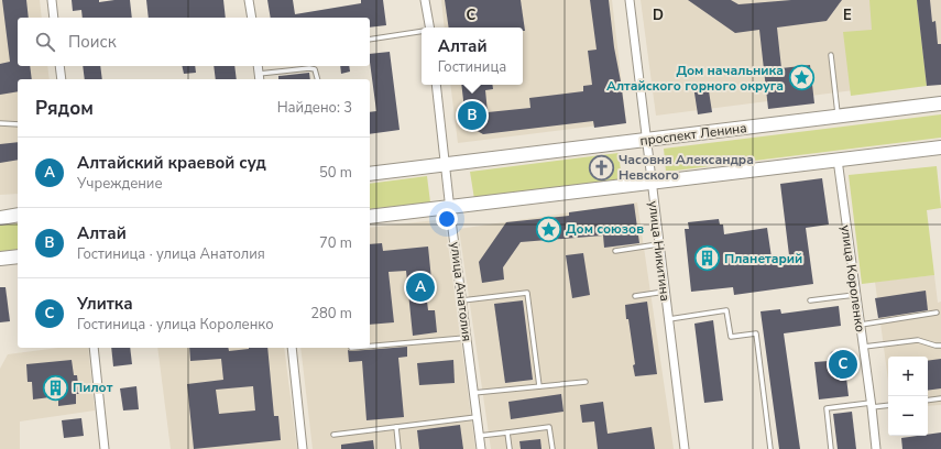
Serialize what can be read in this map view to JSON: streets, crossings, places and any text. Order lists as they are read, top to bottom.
{
  "streets": {
    "main road": ["проспект Ленина"],
    "street": ["улица Никитина", "улица Короленко", "улица Анатолия"]
  },
  "crossings": [
    ["проспект Ленина", "улица Никитина"],
    ["проспект Ленина", "улица Анатолия"]
  ],
  "places": {
    "place": ["Дом начальника Алтайского горного округа", "Дом союзов"],
    "church": ["Часовня Александра Невского"],
    "building": ["Планетарий", "Пилот"]
  },
  "page": {
    "search": "Поиск",
    "popup": ["Алтай", "Гостиница"],
    "heading": ["Рядом", "Найдено: 3"],
    "pins": ["B", "A", "C"],
    "list": [
      {
        "mark": "A",
        "name": "Алтайский краевой суд",
        "note": "Учреждение",
        "value": "50 m"
      },
      {
        "mark": "B",
        "name": "Алтай",
        "note": "Гостиница · улица Анатолия",
        "value": "70 m"
      },
      {
        "mark": "C",
        "name": "Улитка",
        "note": "Гостиница · улица Короленко",
        "value": "280 m"
      }
    ],
    "map_buttons": ["+", "−"]
  },
  "grid": {
    "columns": ["C", "D", "E"]
  }
}
